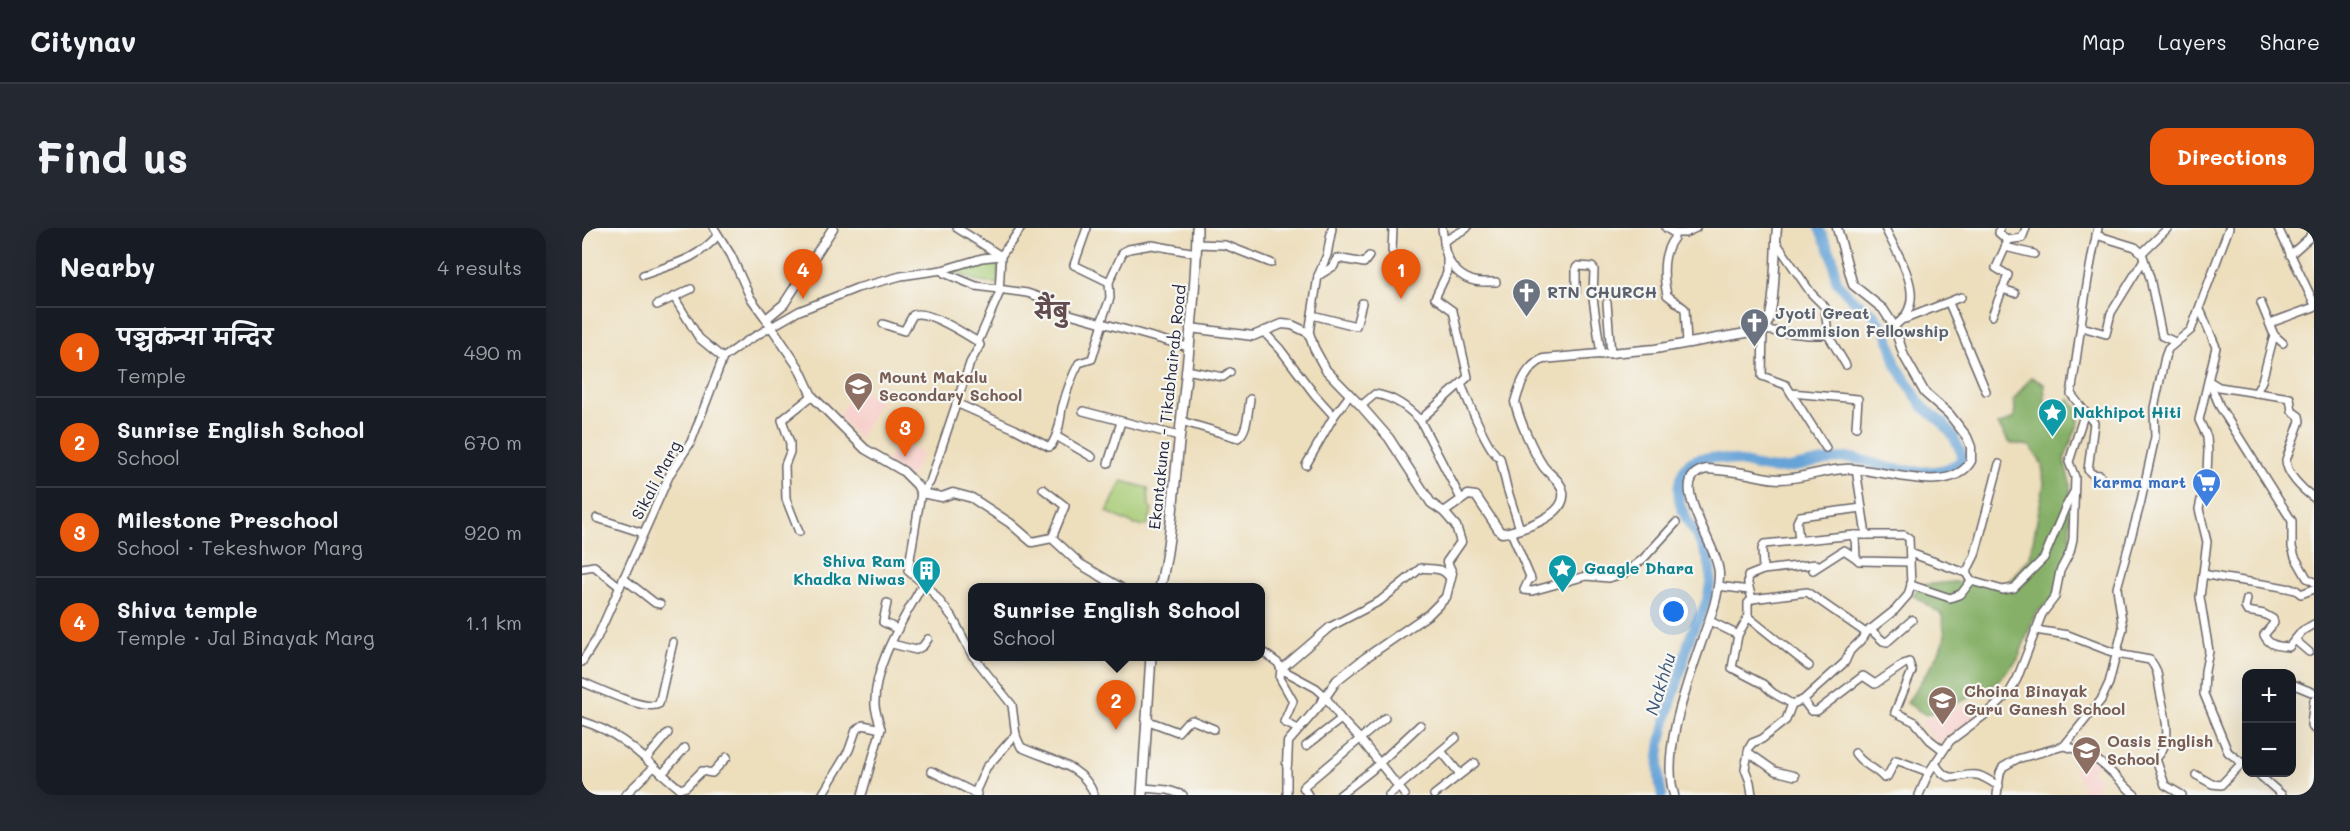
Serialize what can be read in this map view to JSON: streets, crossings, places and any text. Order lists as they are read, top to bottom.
{
  "streets": {
    "main road": ["Ekantakuna - Tikabhairab Road"],
    "street": ["Sikali Marg"]
  },
  "districts": ["सैंबु"],
  "water": ["Nakhhu"],
  "places": {
    "church": ["RTN CHURCH", "Jyoti Great Commision Fellowship"],
    "school or university": ["Mount Makalu Secondary School", "Choina Binayak Guru Ganesh School", "Oasis English School"],
    "place": ["Nakhipot Hiti", "Gaagle Dhara"],
    "supermarket": ["karma mart"],
    "building": ["Shiva Ram Khadka Niwas"]
  },
  "page": {
    "header": "Citynav",
    "nav": ["Map", "Layers", "Share"],
    "buttons": "Directions",
    "title": "Find us",
    "heading": ["Nearby", "4 results"],
    "pins": [
      "1",
      "4",
      "3",
      "2"
    ],
    "list": [
      {
        "mark": "1",
        "name": "पञ्चकन्या मन्दिर",
        "note": "Temple",
        "value": "490 m"
      },
      {
        "mark": "2",
        "name": "Sunrise English School",
        "note": "School",
        "value": "670 m"
      },
      {
        "mark": "3",
        "name": "Milestone Preschool",
        "note": "School · Tekeshwor Marg",
        "value": "920 m"
      },
      {
        "mark": "4",
        "name": "Shiva temple",
        "note": "Temple · Jal Binayak Marg",
        "value": "1.1 km"
      }
    ],
    "popup": ["Sunrise English School", "School"],
    "map_buttons": ["+", "−"]
  }
}
